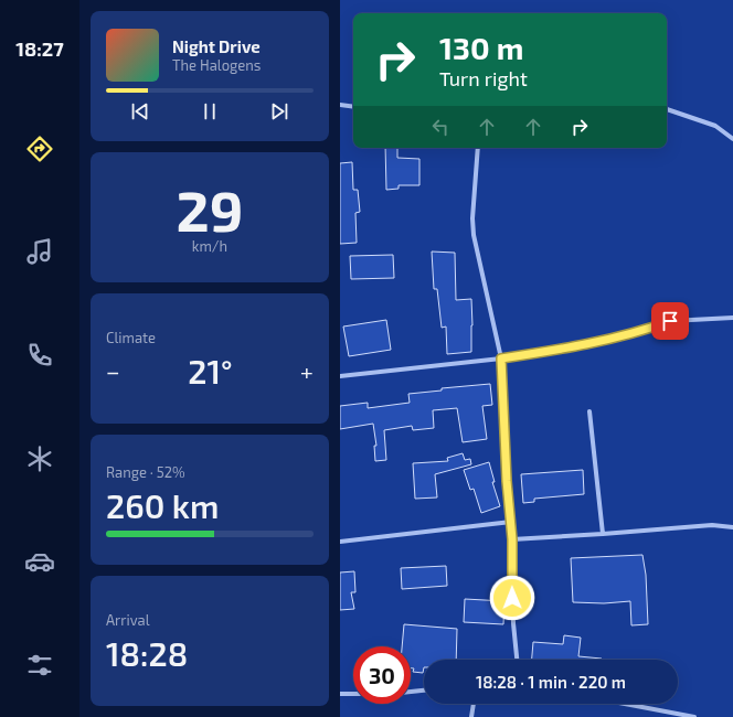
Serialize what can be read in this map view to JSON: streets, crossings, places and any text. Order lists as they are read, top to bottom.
{
  "page": {
    "tabs": "18:27",
    "turn": ["130 m", "Turn right"],
    "song": ["Night Drive", "The Halogens"],
    "tile": [
      ["29", "km/h"],
      "Climate",
      ["Range · 52%", "260 km"],
      ["Arrival", "18:28"]
    ],
    "heat": ["−", "21°", "+"],
    "limit": "30",
    "trip": "18:28 · 1 min · 220 m"
  }
}
